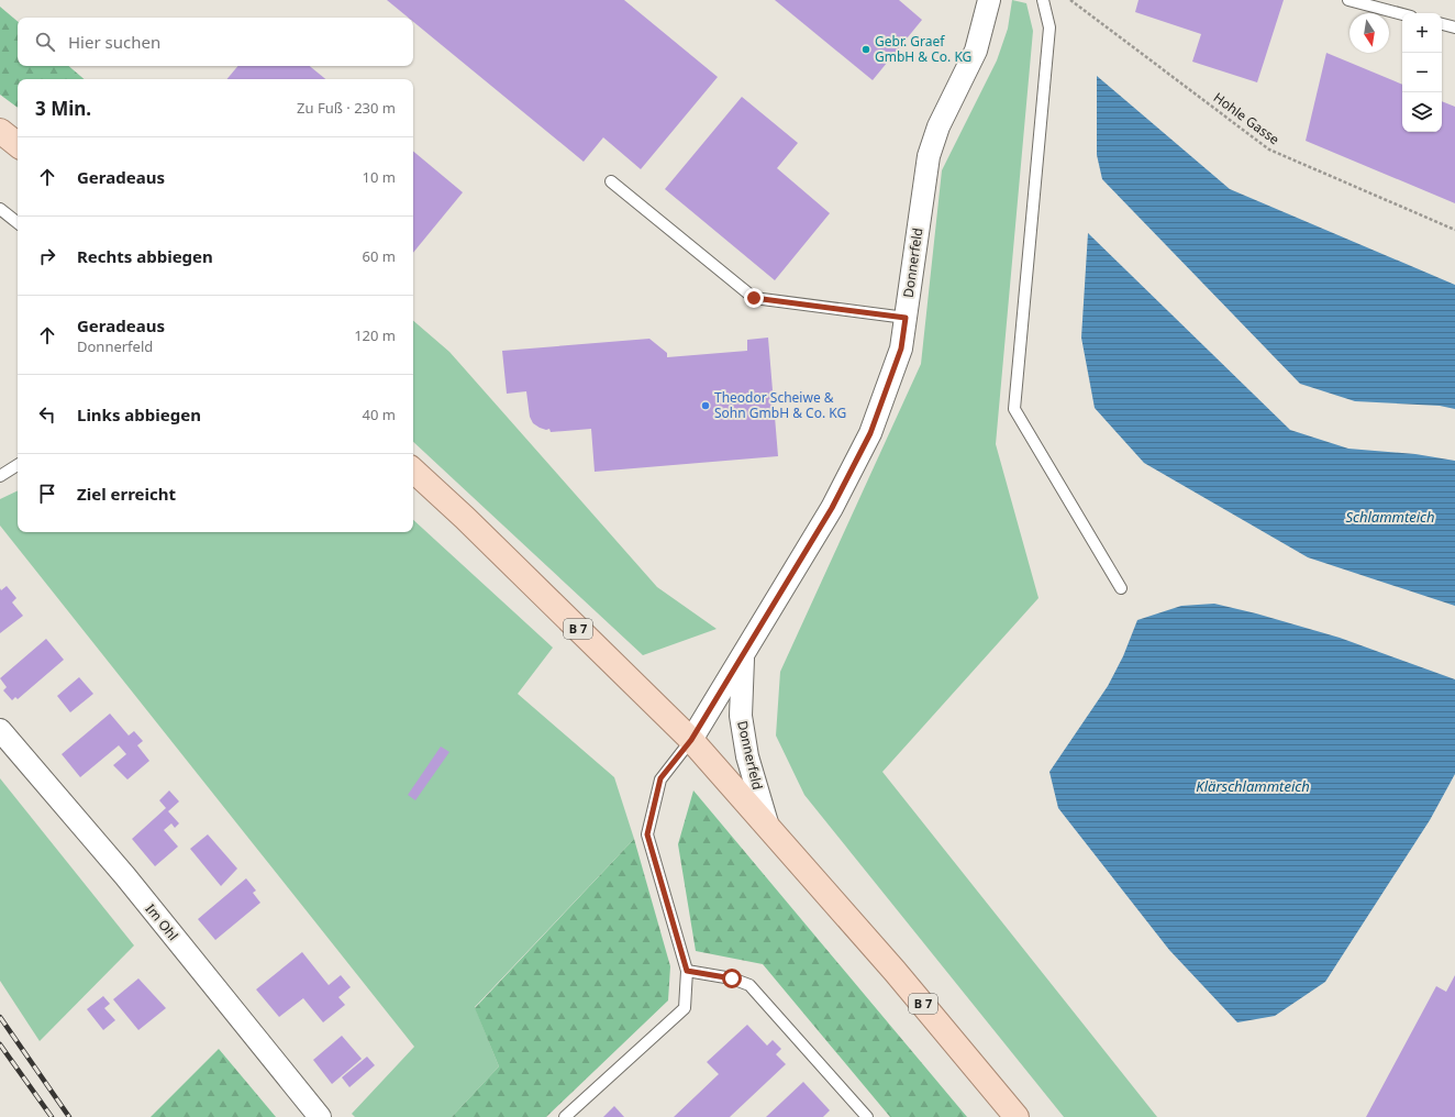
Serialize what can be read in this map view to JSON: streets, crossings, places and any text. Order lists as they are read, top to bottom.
{
  "streets": {
    "main road": ["B 7"],
    "street": ["Donnerfeld", "Im Ohl"],
    "path": ["Hohle Gasse"]
  },
  "crossings": [
    ["Donnerfeld", "B 7"]
  ],
  "water": ["Schlammteich", "Klärschlammteich"],
  "places": ["Gebr. Graef GmbH & Co. KG", "Theodor Scheiwe & Sohn GmbH & Co. KG"],
  "north": "bottom",
  "page": {
    "map_buttons": ["+", "−"],
    "search": "Hier suchen",
    "heading": ["3 Min.", "Zu Fuß · 230 m"],
    "list": [
      ["Geradeaus", "10 m"],
      ["Rechts abbiegen", "60 m"],
      ["Geradeaus", "Donnerfeld", "120 m"],
      ["Links abbiegen", "40 m"],
      "Ziel erreicht"
    ]
  }
}
